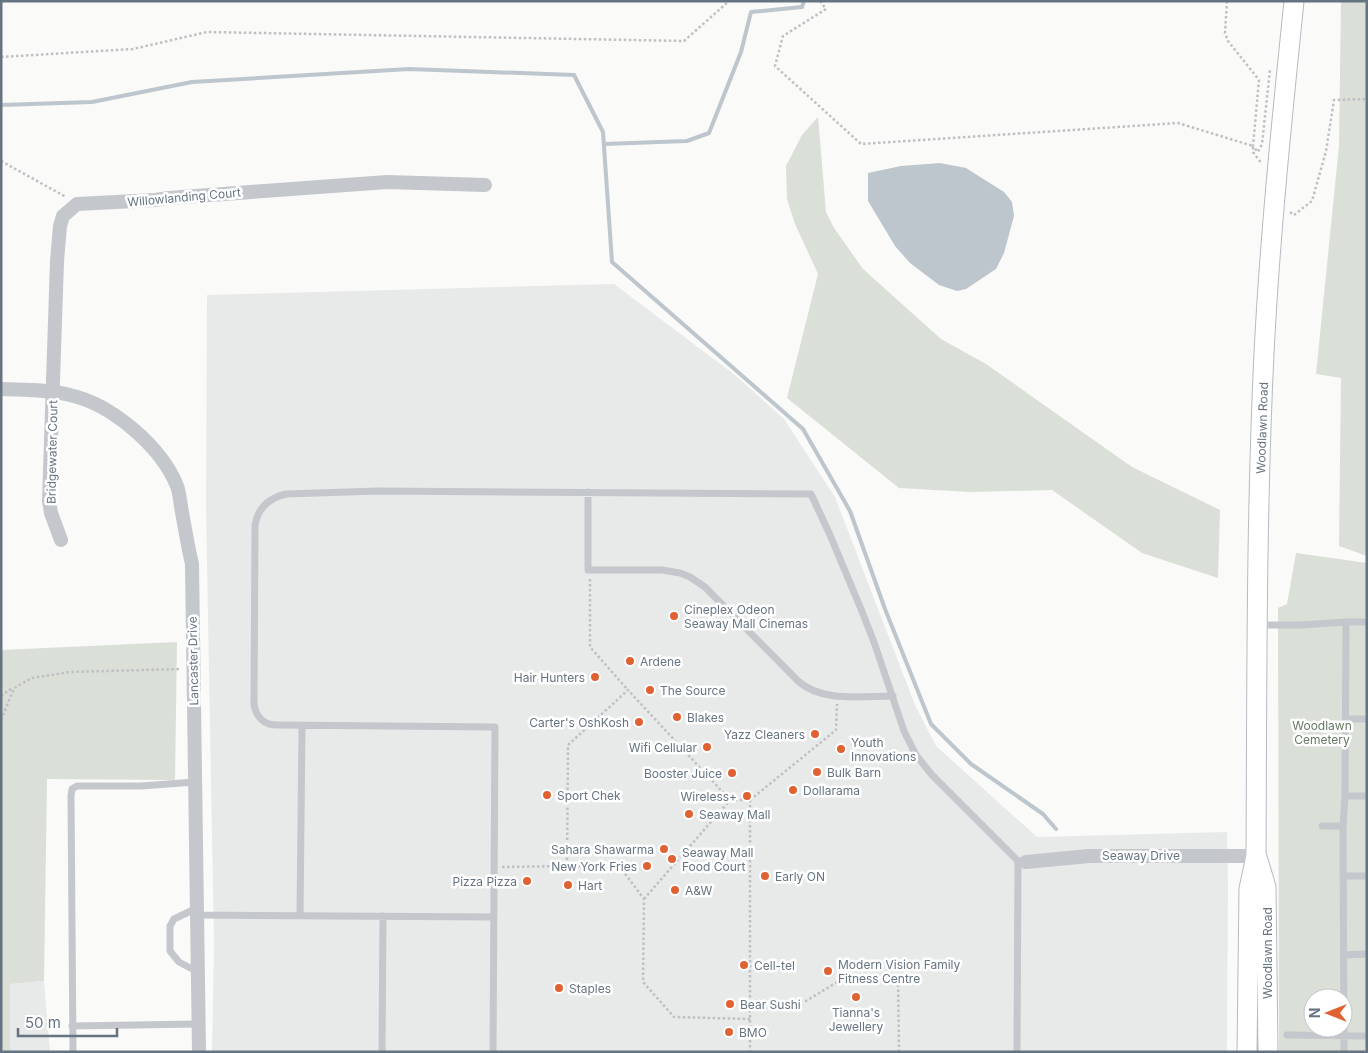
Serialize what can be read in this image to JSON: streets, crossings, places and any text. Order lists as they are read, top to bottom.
{
  "streets": {
    "main road": ["Woodlawn Road"],
    "street": [
      "Willowlanding Court",
      "Bridgewater Court",
      "Lancaster Drive",
      "Seaway Drive"
    ]
  },
  "crossings": [
    ["Woodlawn Road", "Seaway Drive"],
    ["Bridgewater Court", "Lancaster Drive"]
  ],
  "parks": ["Woodlawn Cemetery"],
  "places": [
    "Cineplex Odeon Seaway Mall Cinemas",
    "Ardene",
    "Hair Hunters",
    "The Source",
    "Blakes",
    "Carter's OshKosh",
    "Yazz Cleaners",
    "Wifi Cellular",
    "Youth Innovations",
    "Bulk Barn",
    "Booster Juice",
    "Dollarama",
    "Sport Chek",
    "Wireless+",
    "Seaway Mall",
    "Sahara Shawarma",
    "Seaway Mall Food Court",
    "New York Fries",
    "Early ON",
    "Pizza Pizza",
    "Hart",
    "A&W",
    "Cell-tel",
    "Modern Vision Family Fitness Centre",
    "Staples",
    "Tianna's Jewellery",
    "Bear Sushi",
    "BMO"
  ],
  "scale_bar": "50 m",
  "north": "left"
}
